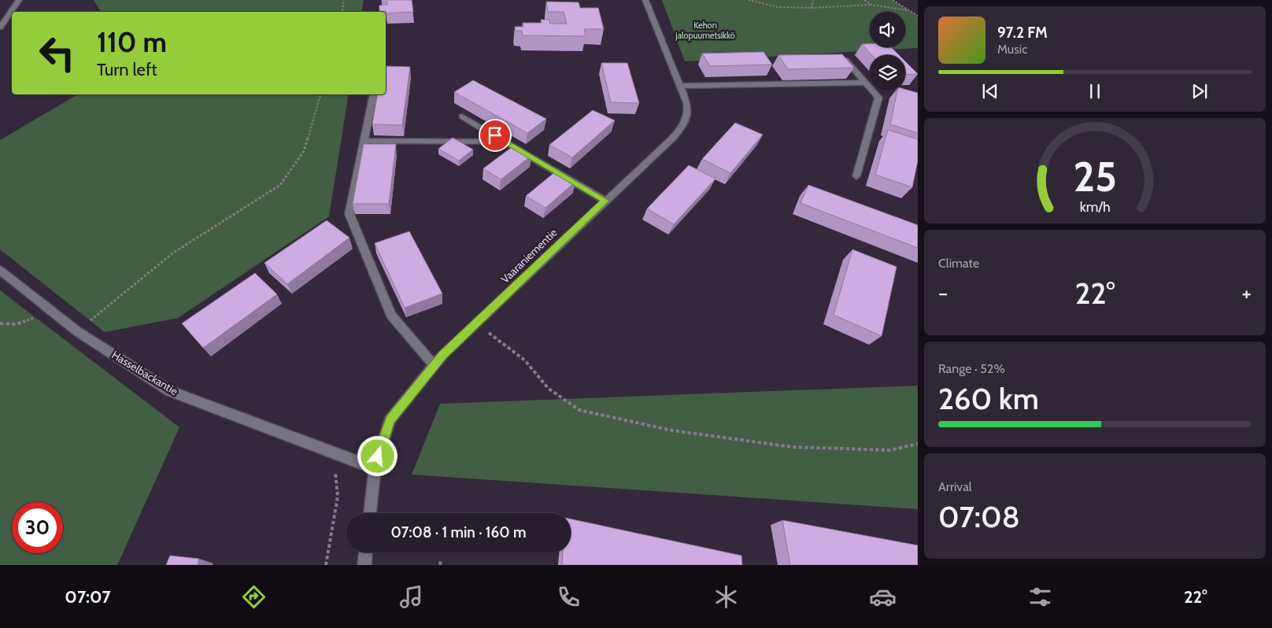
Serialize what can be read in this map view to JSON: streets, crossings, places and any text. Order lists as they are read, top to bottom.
{
  "streets": {
    "street": ["Vaaraniementie", "Hasselbackantie"]
  },
  "crossings": [
    ["Vaaraniementie", "Hasselbackantie"]
  ],
  "parks": ["Kehon jalopuumetsikkö"],
  "page": {
    "turn": ["110 m", "Turn left"],
    "song": ["97.2 FM", "Music"],
    "tile": [
      "Climate",
      ["Range · 52%", "260 km"],
      ["Arrival", "07:08"]
    ],
    "heat": ["−", "22°", "+"],
    "limit": "30",
    "trip": "07:08 · 1 min · 160 m",
    "tabs": ["07:07", "22°"],
    "gauge": ["25", "km/h"]
  }
}
